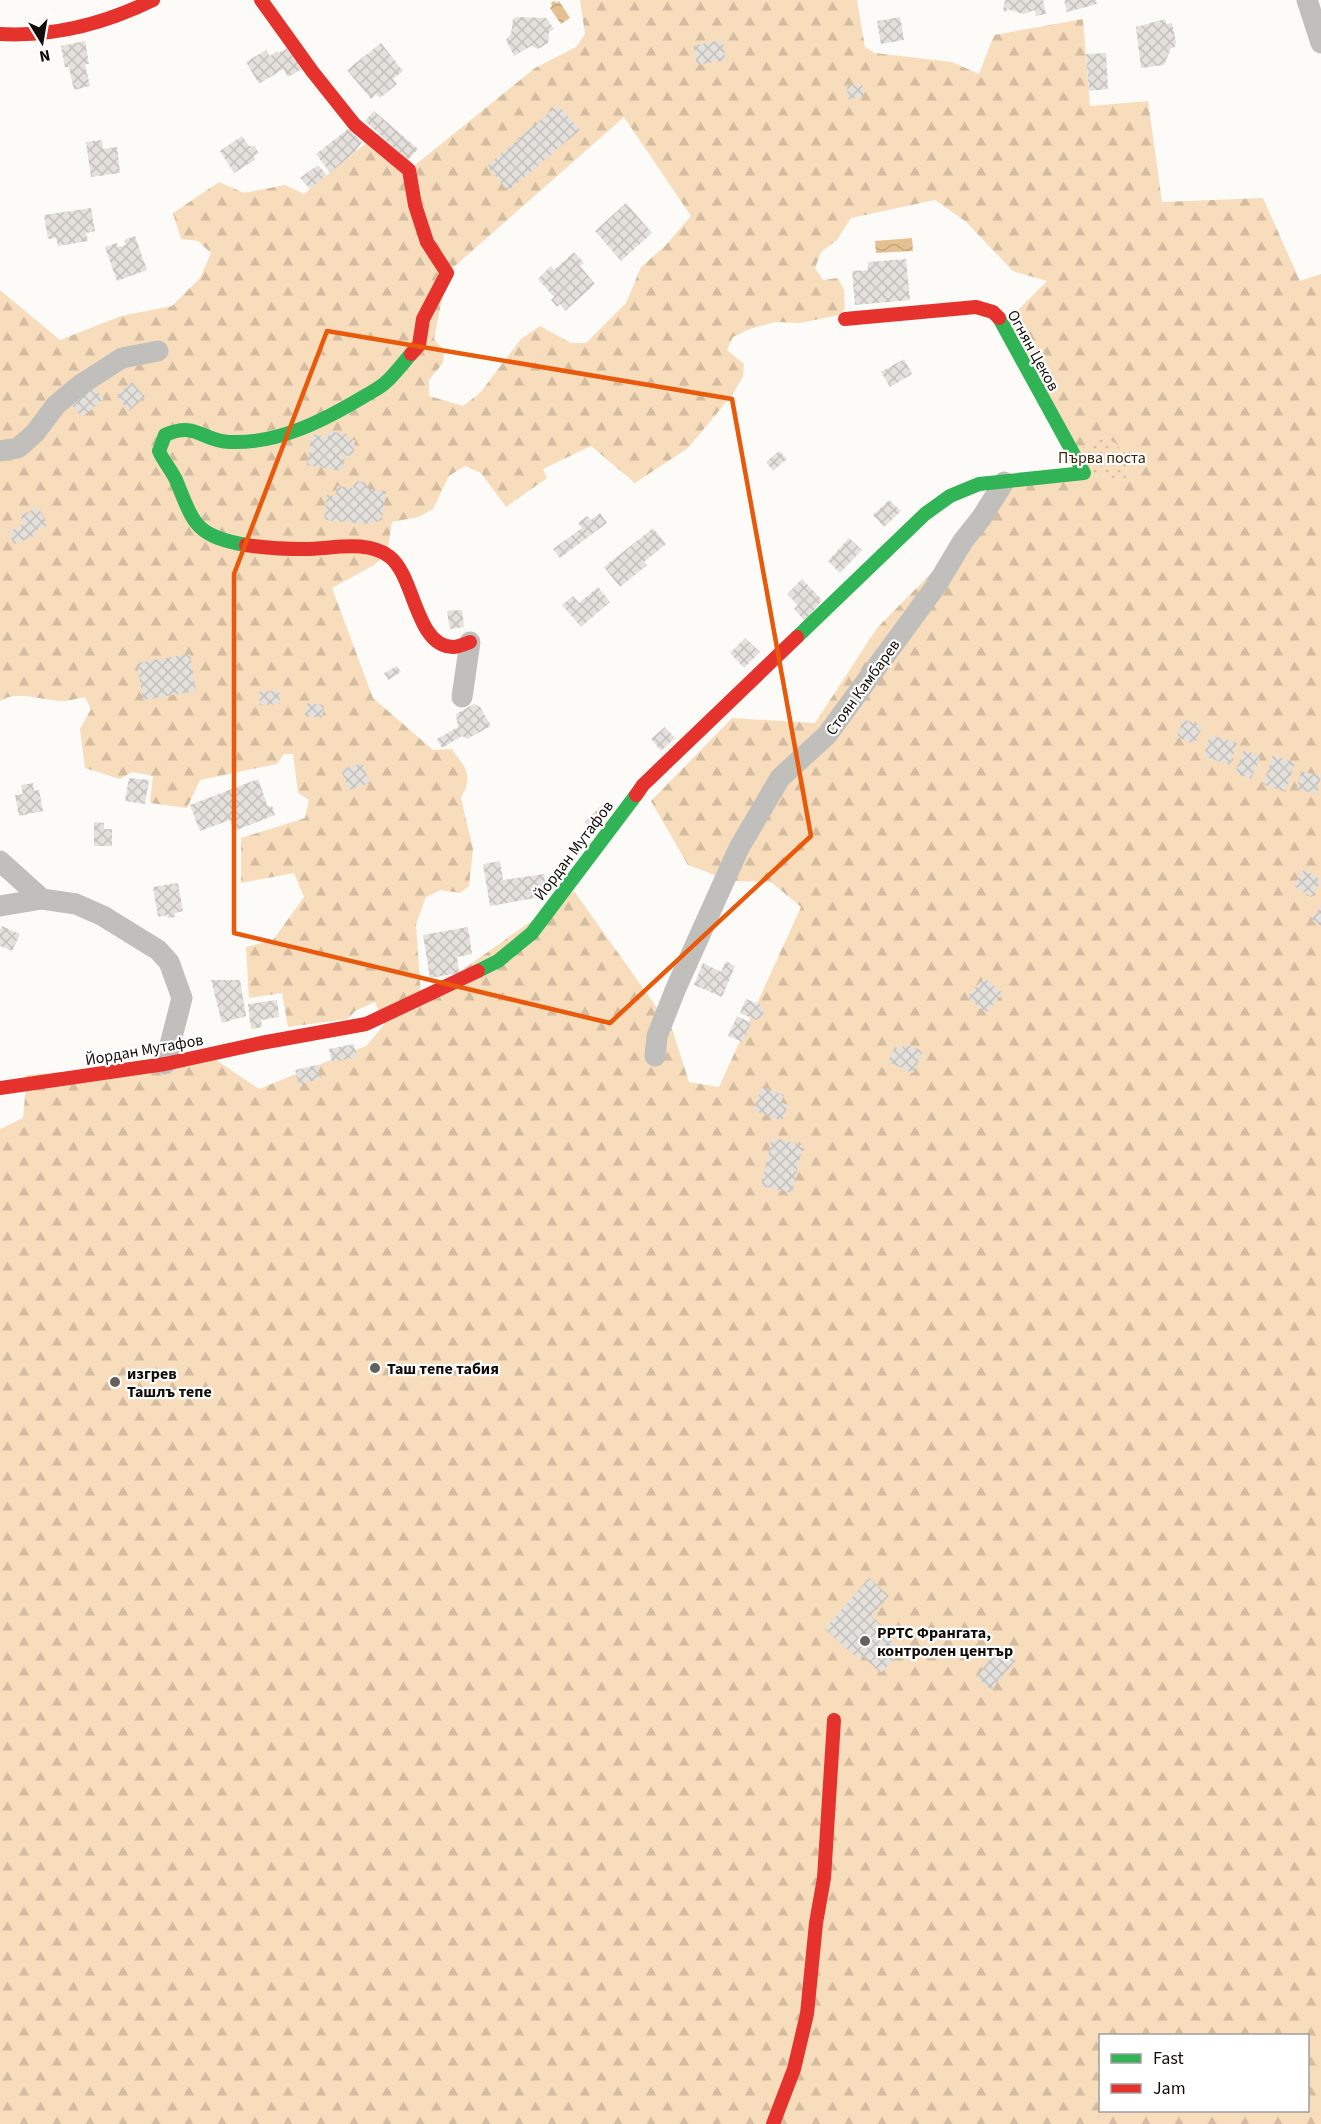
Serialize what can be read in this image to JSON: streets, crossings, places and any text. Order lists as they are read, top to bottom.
{
  "streets": {
    "street": ["Огнян Цеков", "Стоян Камбарев", "Йордан Мутафов"]
  },
  "crossings": [
    ["Огнян Цеков", "Йордан Мутафов"],
    ["Стоян Камбарев", "Йордан Мутафов"]
  ],
  "parks": ["Първа поста"],
  "places": ["Таш тепе табия", "изгрев Ташлъ тепе", "РРТС Франгата, контролен център"],
  "legend": ["Fast", "Jam"],
  "north": "bottom"
}
